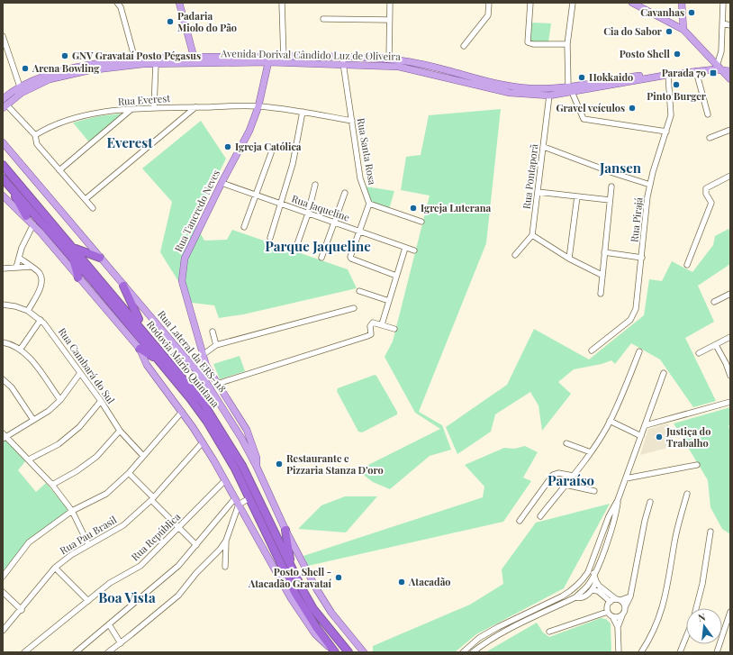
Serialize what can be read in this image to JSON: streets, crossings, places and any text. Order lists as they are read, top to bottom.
{
  "streets": {
    "highway": ["Rodovia Mário Quintana"],
    "main road": ["Avenida Dorival Cândido Luz de Oliveira", "Rua Tancredo Neves", "Rua Lateral da ERS-118"],
    "street": [
      "Rua Everest",
      "Rua Santa Rosa",
      "Rua Pontaporã",
      "Rua Jaqueline",
      "Rua Pirajá",
      "Rua Cambará do Sul",
      "Rua Pau Brasil",
      "Rua República"
    ]
  },
  "crossings": [
    ["Avenida Dorival Cândido Luz de Oliveira", "Rua Santa Rosa"],
    ["Avenida Dorival Cândido Luz de Oliveira", "Rua Pontaporã"],
    ["Avenida Dorival Cândido Luz de Oliveira", "Rua Tancredo Neves"],
    ["Avenida Dorival Cândido Luz de Oliveira", "Rua Pirajá"],
    ["Rua Everest", "Rua Santa Rosa"],
    ["Rua Everest", "Rua Tancredo Neves"],
    ["Rua Jaqueline", "Rua Tancredo Neves"],
    ["Rua Tancredo Neves", "Rua Lateral da ERS-118"]
  ],
  "districts": [
    "Everest",
    "Jansen",
    "Parque Jaqueline",
    "Paraíso",
    "Boa Vista"
  ],
  "places": {
    "other": [
      "Cavanhas",
      "Padaria Miolo do Pão",
      "Cia do Sabor",
      "Posto Shell",
      "GNV Gravataí Posto Pégasus",
      "Arena Bowling",
      "Hokkaido",
      "Pinto Burger",
      "Gravel veículos",
      "Igreja Católica",
      "Igreja Luterana",
      "Justiça do Trabalho",
      "Restaurante e Pizzaria Stanza D'oro",
      "Posto Shell - Atacadão Gravataí",
      "Atacadão"
    ],
    "transit": ["Parada 79"]
  },
  "north": "top"
}
